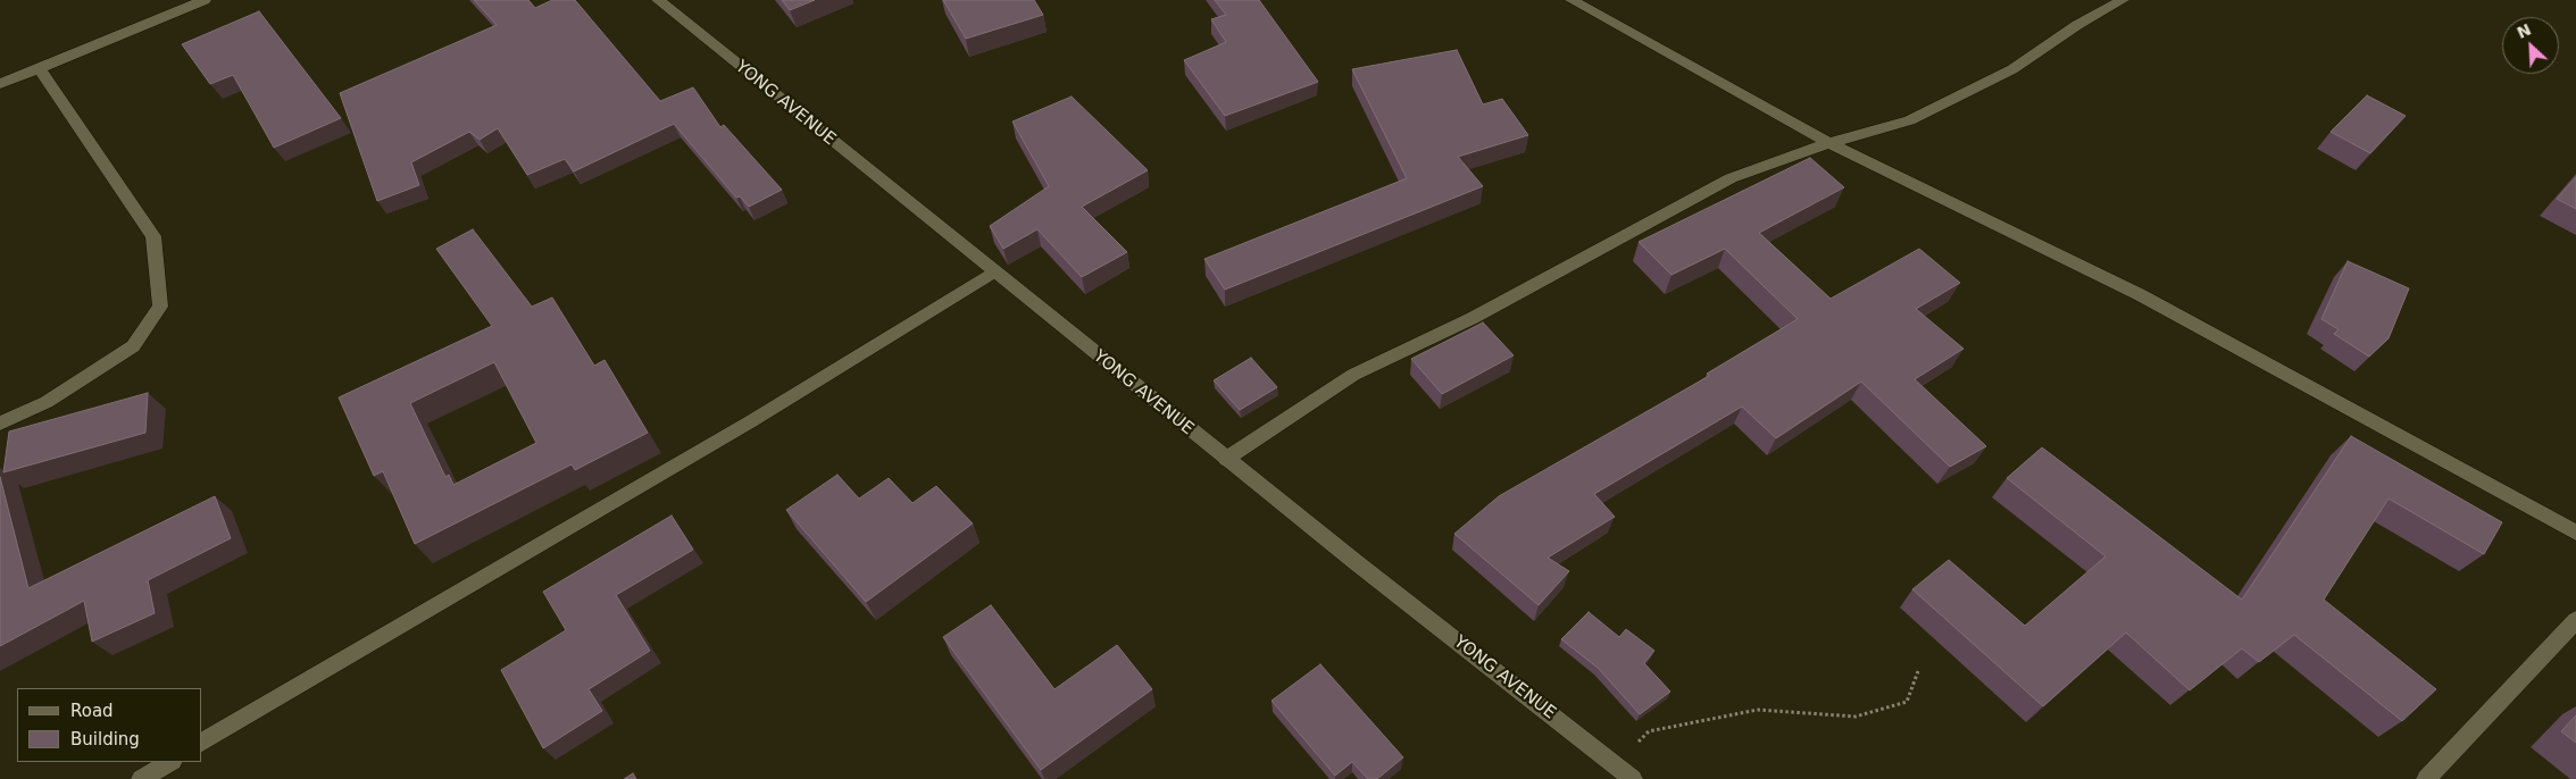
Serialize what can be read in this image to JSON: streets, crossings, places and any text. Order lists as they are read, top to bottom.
{
  "streets": {
    "street": ["YONG AVENUE"]
  },
  "legend": ["Road", "Building"],
  "north": "top left"
}
